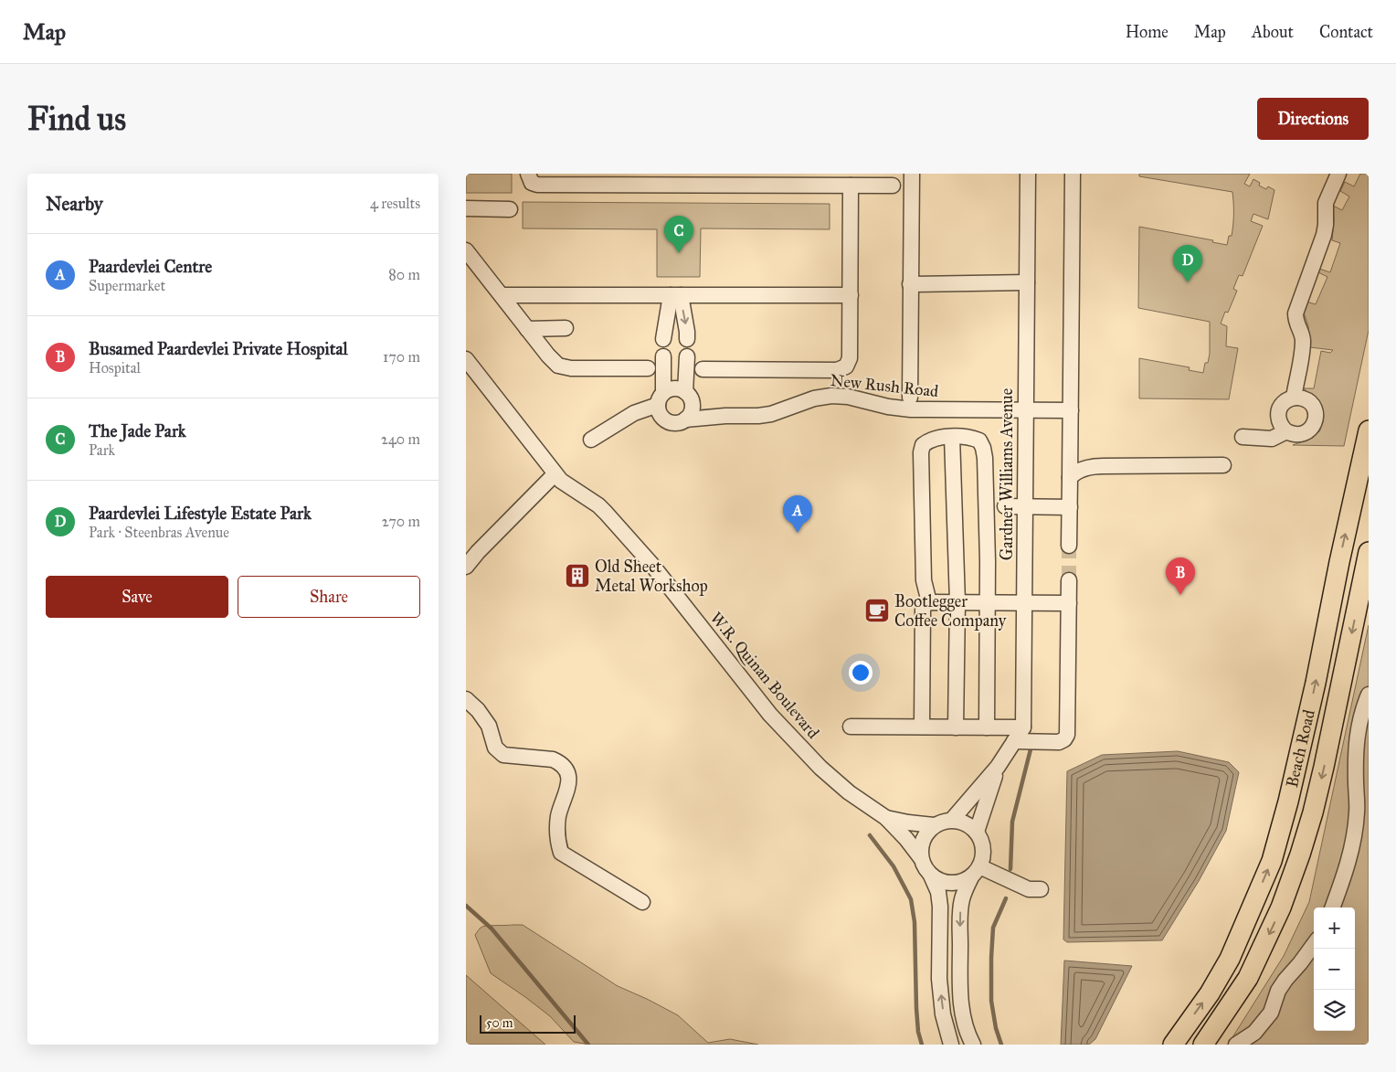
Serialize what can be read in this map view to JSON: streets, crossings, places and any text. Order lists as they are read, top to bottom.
{
  "streets": {
    "main road": ["Beach Road"],
    "street": ["New Rush Road", "Gardner Williams Avenue", "W.R. Quinan Boulevard"]
  },
  "crossings": [
    ["New Rush Road", "Gardner Williams Avenue"]
  ],
  "places": {
    "building": ["Old Sheet Metal Workshop"],
    "cafe": ["Bootlegger Coffee Company"]
  },
  "scale_bar": "50 m",
  "page": {
    "header": "Map",
    "nav": [
      "Home",
      "Map",
      "About",
      "Contact"
    ],
    "buttons": [
      "Directions",
      ["Save", "Share"]
    ],
    "title": "Find us",
    "heading": ["Nearby", "4 results"],
    "pins": [
      "C",
      "D",
      "A",
      "B"
    ],
    "list": [
      {
        "mark": "A",
        "name": "Paardevlei Centre",
        "note": "Supermarket",
        "value": "80 m"
      },
      {
        "mark": "B",
        "name": "Busamed Paardevlei Private Hospital",
        "note": "Hospital",
        "value": "170 m"
      },
      {
        "mark": "C",
        "name": "The Jade Park",
        "note": "Park",
        "value": "240 m"
      },
      {
        "mark": "D",
        "name": "Paardevlei Lifestyle Estate Park",
        "note": "Park · Steenbras Avenue",
        "value": "270 m"
      }
    ],
    "map_buttons": ["+", "−"],
    "scale": "50 m"
  }
}
